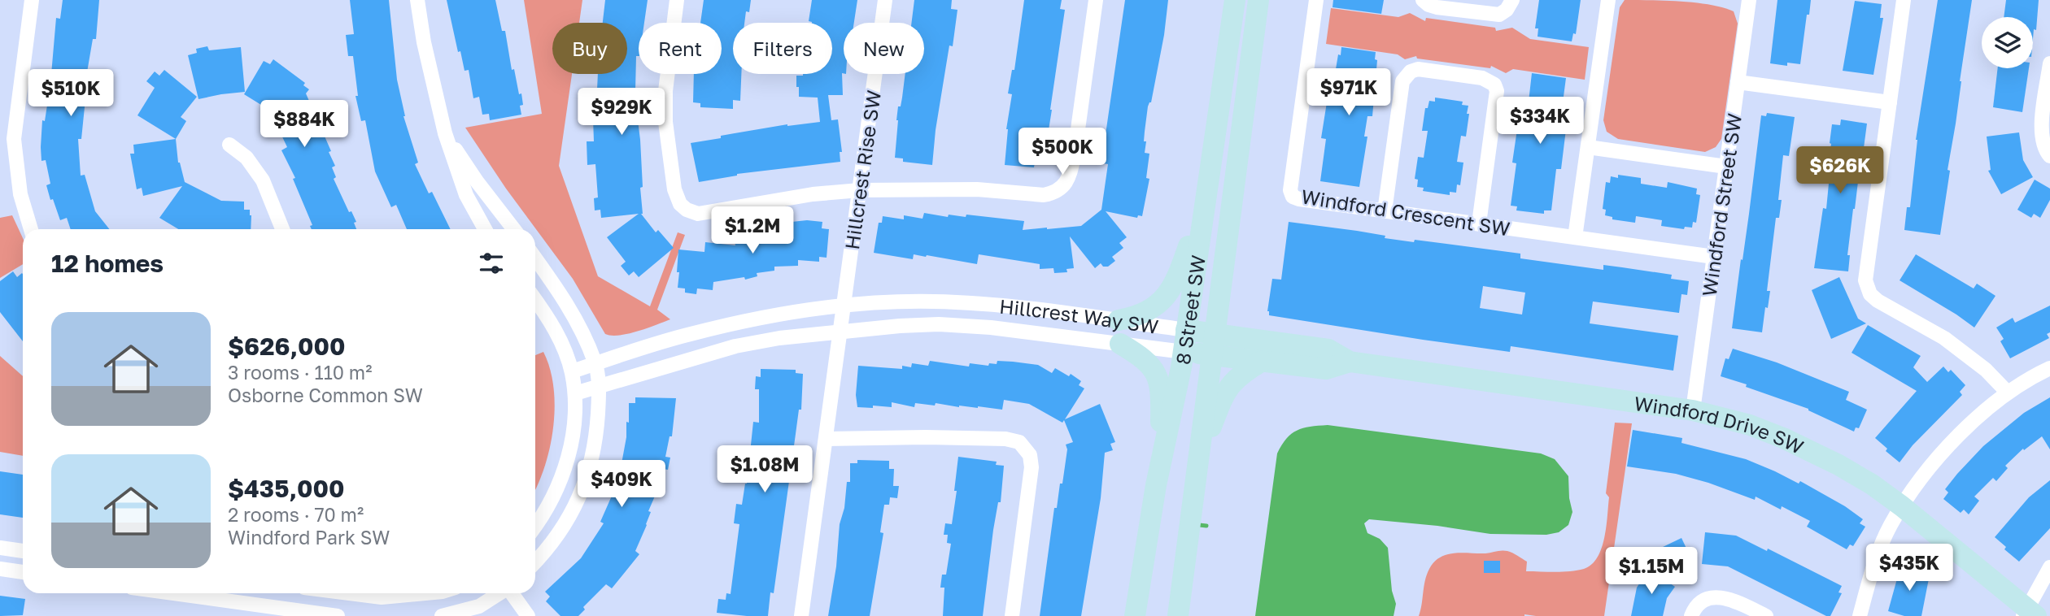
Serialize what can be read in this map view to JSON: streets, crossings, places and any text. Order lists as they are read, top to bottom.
{
  "streets": {
    "main road": ["8 Street SW", "Hillcrest Way SW", "Windford Drive SW"],
    "street": ["Hillcrest Rise SW", "Windford Street SW", "Windford Crescent SW"]
  },
  "crossings": [
    ["Hillcrest Rise SW", "Hillcrest Way SW"],
    ["Windford Street SW", "Windford Crescent SW"],
    ["Windford Street SW", "Windford Drive SW"],
    ["8 Street SW", "Hillcrest Way SW"],
    ["Hillcrest Way SW", "Windford Drive SW"]
  ],
  "page": {
    "chip": [
      "Buy",
      "Rent",
      "Filters",
      "New"
    ],
    "price": [
      "$971K",
      "$510K",
      "$929K",
      "$334K",
      "$884K",
      "$500K",
      "$626K",
      "$1.2M",
      "$1.08M",
      "$409K",
      "$435K",
      "$1.15M"
    ],
    "heading": "12 homes",
    "list": [
      {
        "name": "$626,000",
        "note": "3 rooms · 110 m² · Osborne Common SW"
      },
      {
        "name": "$435,000",
        "note": "2 rooms · 70 m² · Windford Park SW"
      }
    ]
  }
}
